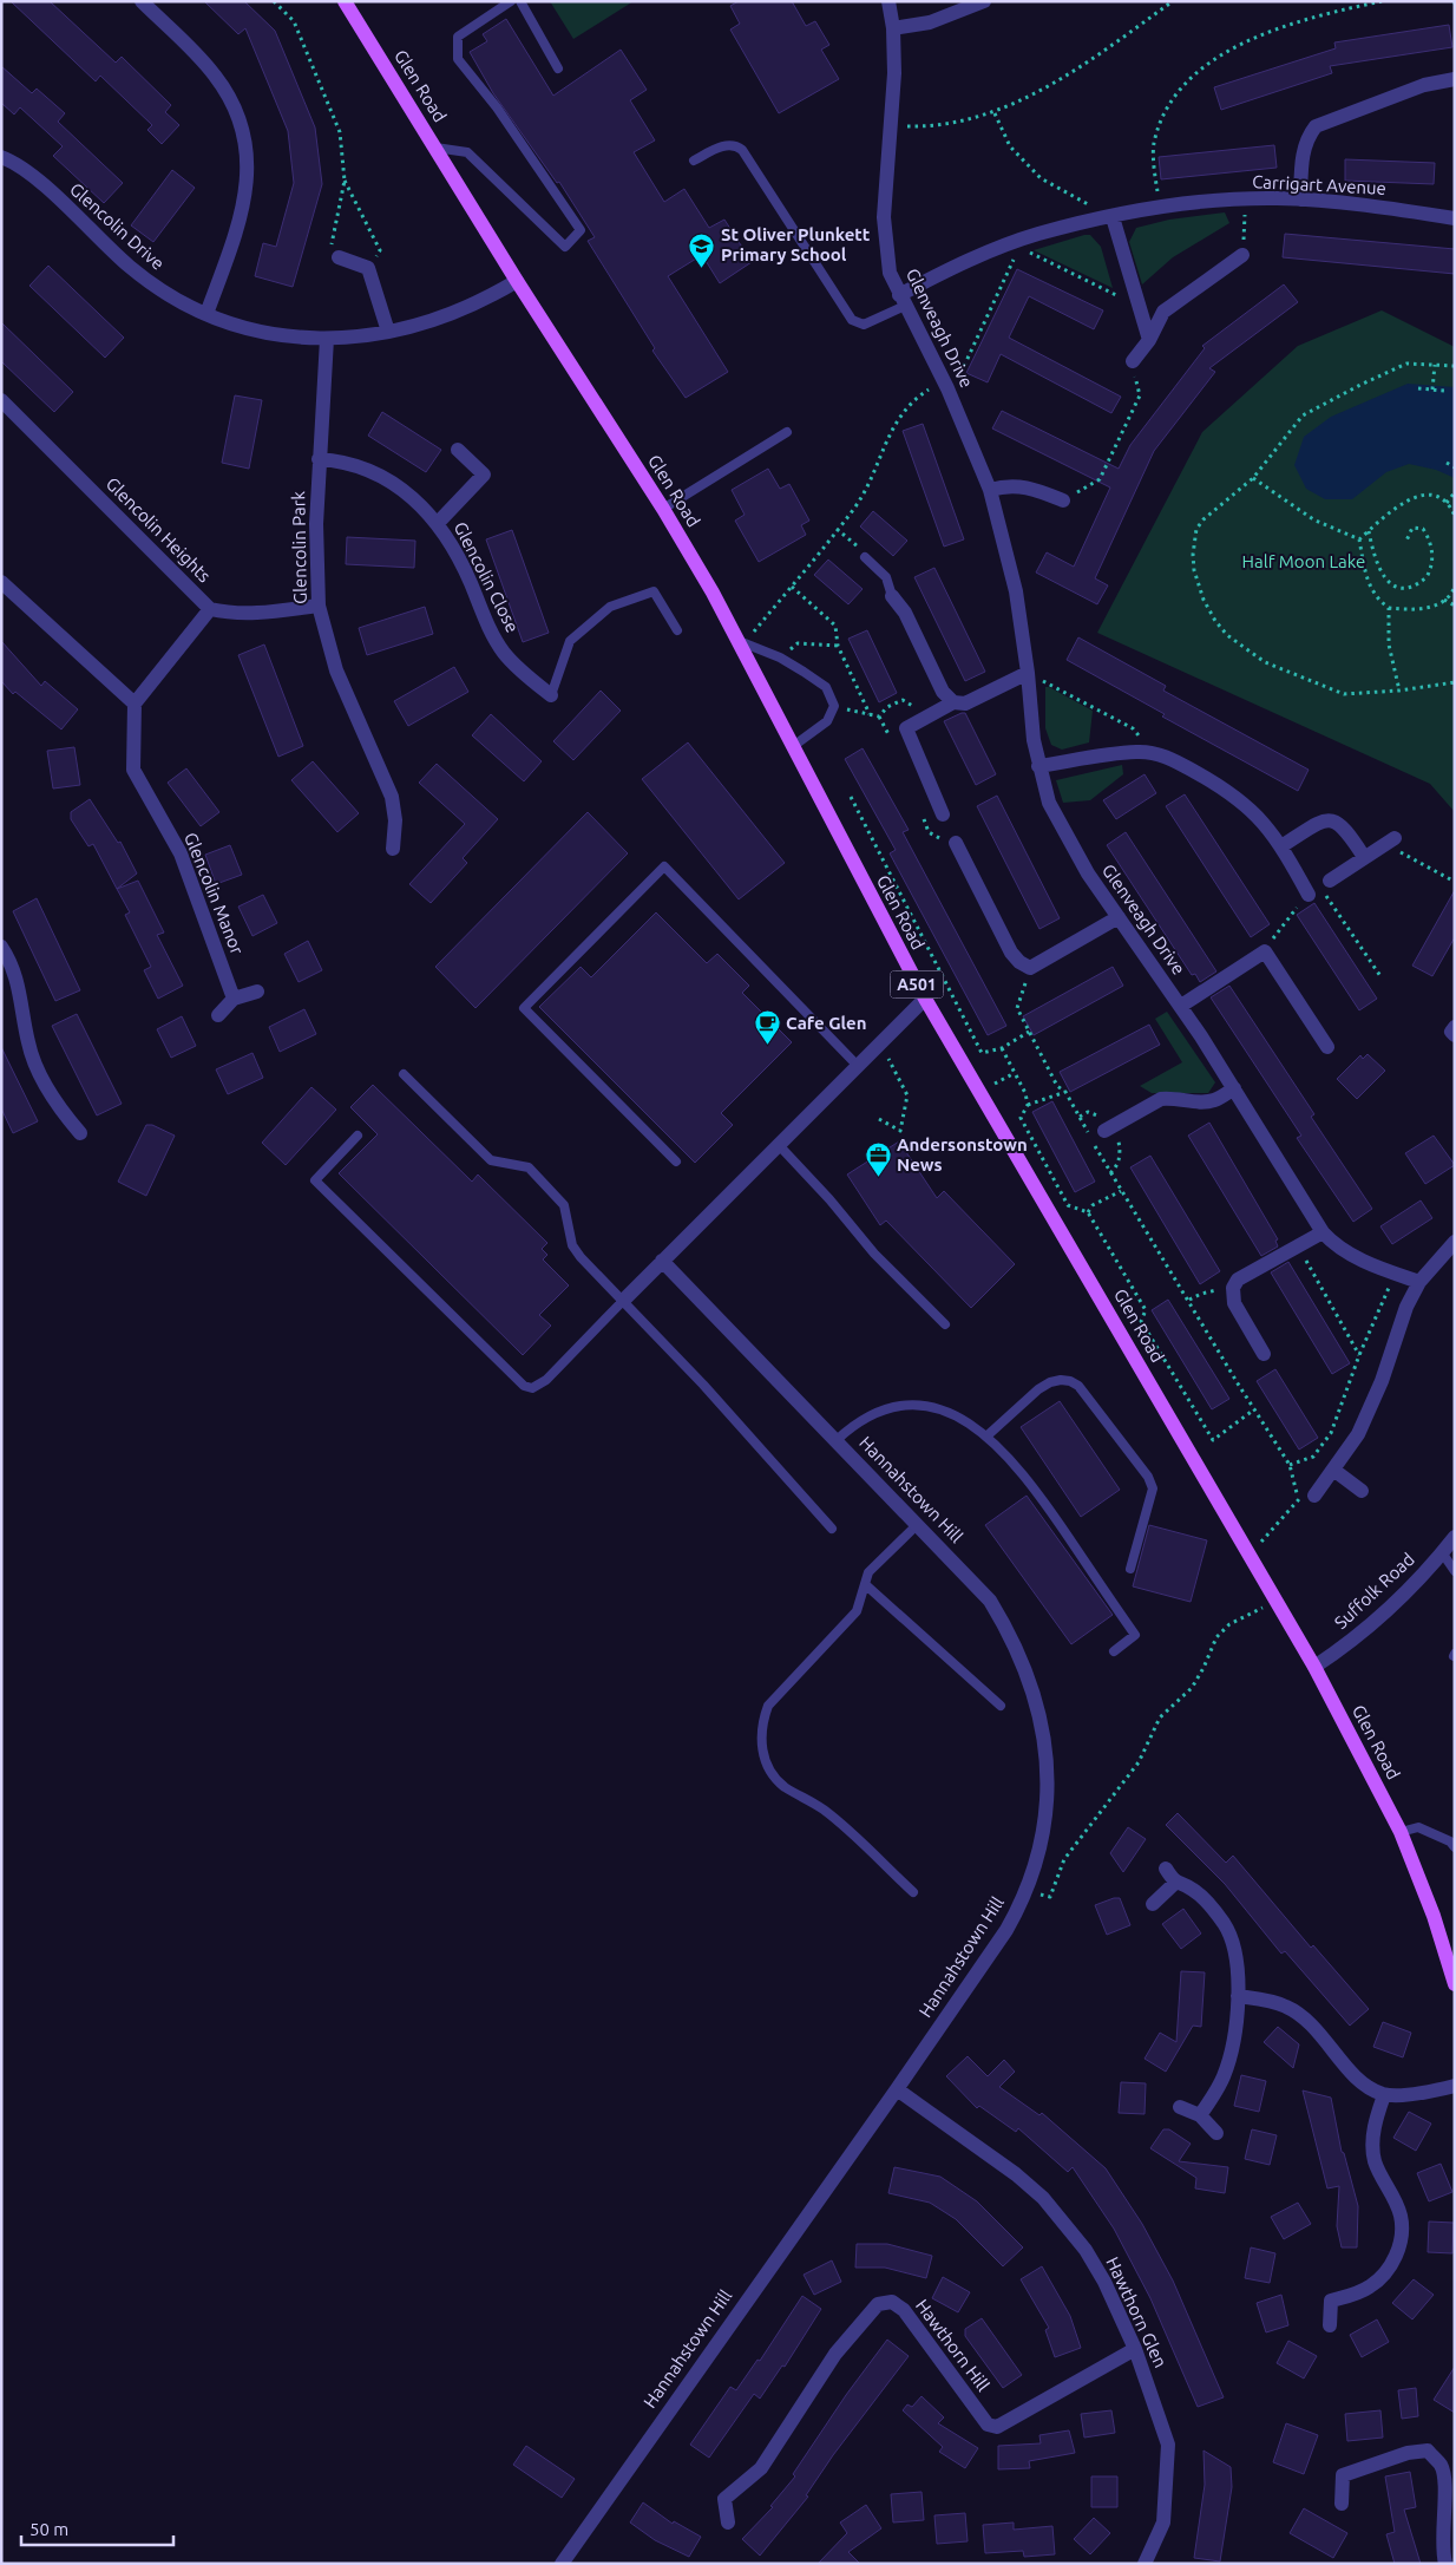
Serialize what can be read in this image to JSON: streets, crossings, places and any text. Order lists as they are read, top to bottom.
{
  "streets": {
    "main road": ["Glen Road", "A501"],
    "street": [
      "Carrigart Avenue",
      "Glencolin Drive",
      "Glenveagh Drive",
      "Glencolin Heights",
      "Glencolin Park",
      "Glencolin Close",
      "Glencolin Manor",
      "Hannahstown Hill",
      "Suffolk Road",
      "Hawthorn Glen",
      "Hawthorn Hill"
    ]
  },
  "crossings": [
    ["Glen Road", "Glencolin Drive"],
    ["Glen Road", "Suffolk Road"],
    ["Carrigart Avenue", "Glenveagh Drive"],
    ["Glencolin Drive", "Glencolin Park"],
    ["Glencolin Heights", "Glencolin Park"],
    ["Glencolin Park", "Glencolin Close"],
    ["Hannahstown Hill", "Hawthorn Glen"],
    ["Hawthorn Glen", "Hawthorn Hill"]
  ],
  "parks": ["Half Moon Lake"],
  "places": {
    "school or university": ["St Oliver Plunkett Primary School"],
    "cafe": ["Cafe Glen"],
    "office": ["Andersonstown News"]
  },
  "scale_bar": "50 m"
}
